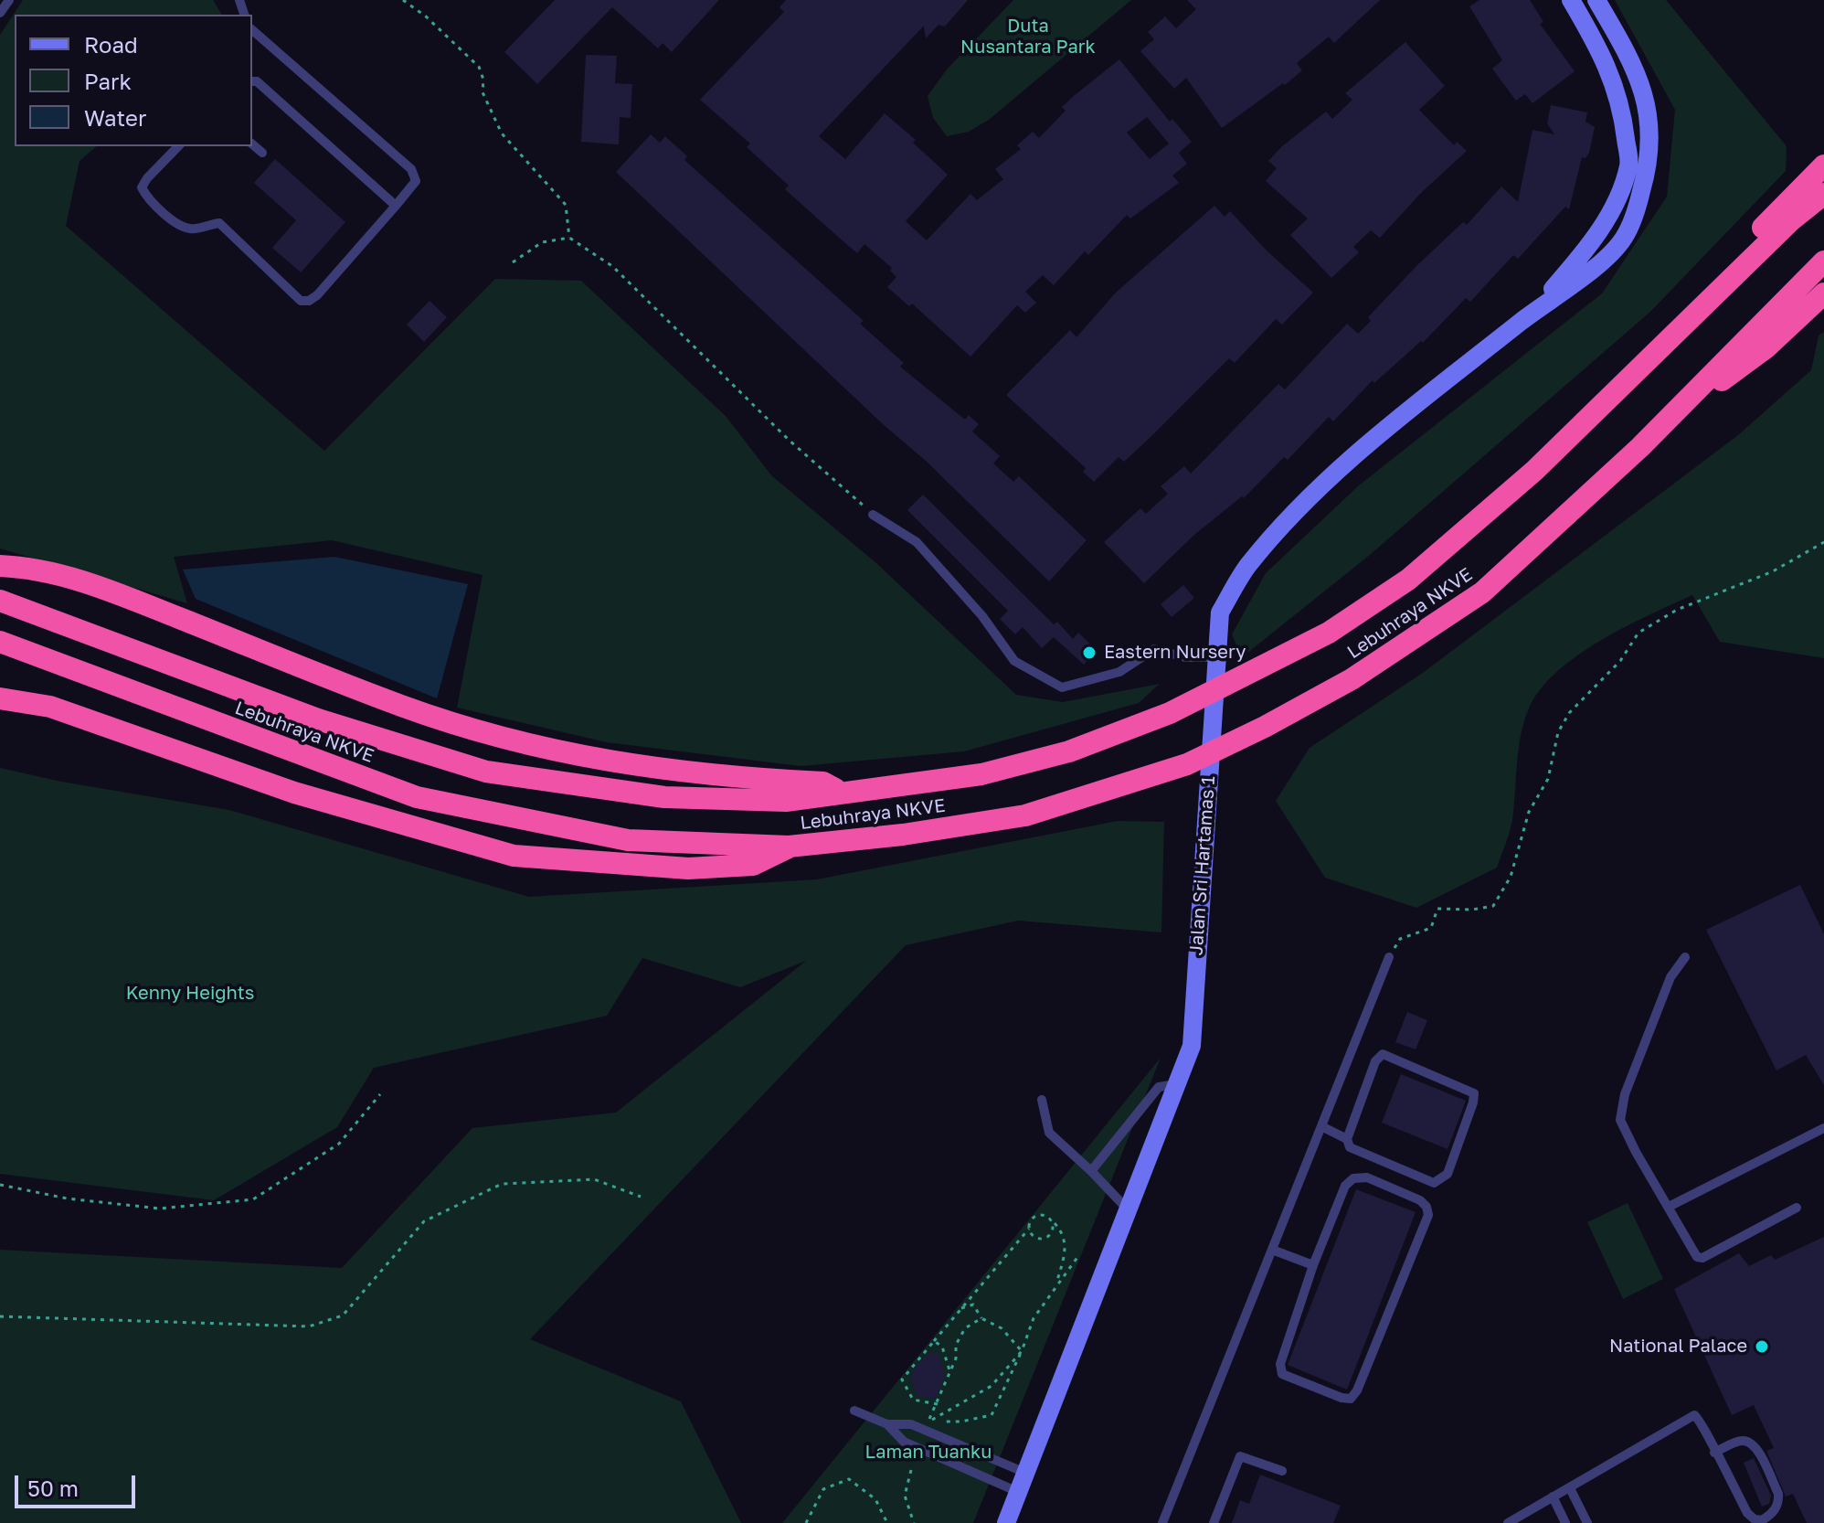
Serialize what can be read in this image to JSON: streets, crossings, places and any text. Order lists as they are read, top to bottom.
{
  "streets": {
    "highway": ["Lebuhraya NKVE"],
    "street": ["Jalan Sri Hartamas 1"]
  },
  "parks": ["Duta Nusantara Park", "Kenny Heights", "Laman Tuanku"],
  "places": ["Eastern Nursery", "National Palace"],
  "legend": ["Road", "Park", "Water"],
  "scale_bar": "50 m"
}
